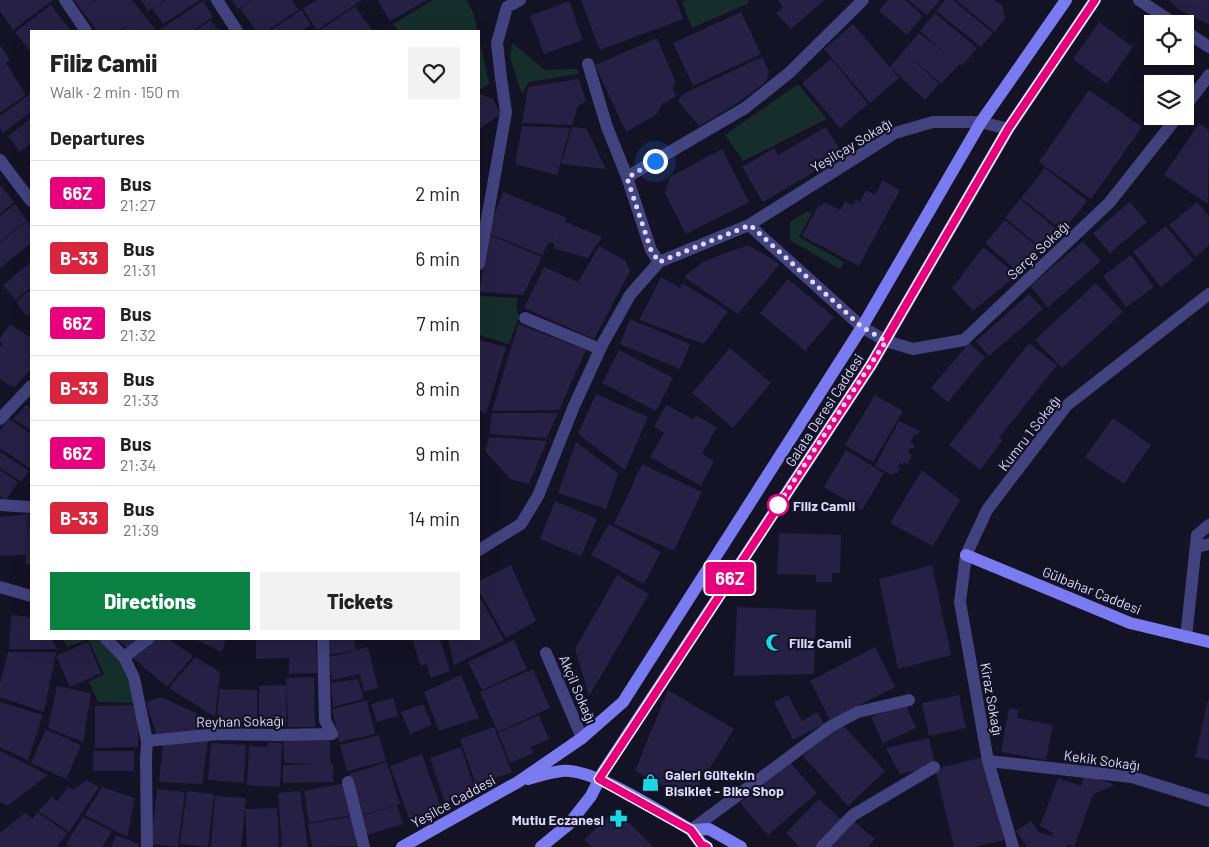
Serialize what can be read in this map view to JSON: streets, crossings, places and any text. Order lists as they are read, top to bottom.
{
  "streets": {
    "main road": ["Galata Deresi Caddesi", "Gülbahar Caddesi", "Yeşilce Caddesi"],
    "street": [
      "Yeşilçay Sokağı",
      "Serçe Sokağı",
      "Kumru 1 Sokağı",
      "Akçil Sokağı",
      "Kiraz Sokağı",
      "Reyhan Sokağı",
      "Kekik Sokağı"
    ]
  },
  "crossings": [
    ["Yeşilçay Sokağı", "Serçe Sokağı"],
    ["Yeşilçay Sokağı", "Galata Deresi Caddesi"],
    ["Serçe Sokağı", "Galata Deresi Caddesi"],
    ["Galata Deresi Caddesi", "Akçil Sokağı"],
    ["Galata Deresi Caddesi", "Yeşilce Caddesi"],
    ["Kumru 1 Sokağı", "Gülbahar Caddesi"],
    ["Kumru 1 Sokağı", "Kiraz Sokağı"],
    ["Gülbahar Caddesi", "Kiraz Sokağı"],
    ["Akçil Sokağı", "Yeşilce Caddesi"],
    ["Kiraz Sokağı", "Kekik Sokağı"]
  ],
  "places": {
    "other": ["Filiz Camii"],
    "mosque": ["Filiz Camiİ"],
    "shop": ["Galeri Gültekin Bisiklet - Bike Shop"],
    "pharmacy": ["Mutlu Eczanesi"]
  },
  "lines": ["bus line 66Z"],
  "page": {
    "on_map": "66Z",
    "heading": [
      ["Filiz Camii", "Walk · 2 min · 150 m"],
      "Departures"
    ],
    "list": [
      {
        "mark": "66Z",
        "name": "Bus",
        "note": "21:27",
        "value": "2 min"
      },
      {
        "mark": "B-33",
        "name": "Bus",
        "note": "21:31",
        "value": "6 min"
      },
      {
        "mark": "66Z",
        "name": "Bus",
        "note": "21:32",
        "value": "7 min"
      },
      {
        "mark": "B-33",
        "name": "Bus",
        "note": "21:33",
        "value": "8 min"
      },
      {
        "mark": "66Z",
        "name": "Bus",
        "note": "21:34",
        "value": "9 min"
      },
      {
        "mark": "B-33",
        "name": "Bus",
        "note": "21:39",
        "value": "14 min"
      }
    ],
    "buttons": ["Directions", "Tickets"]
  }
}
